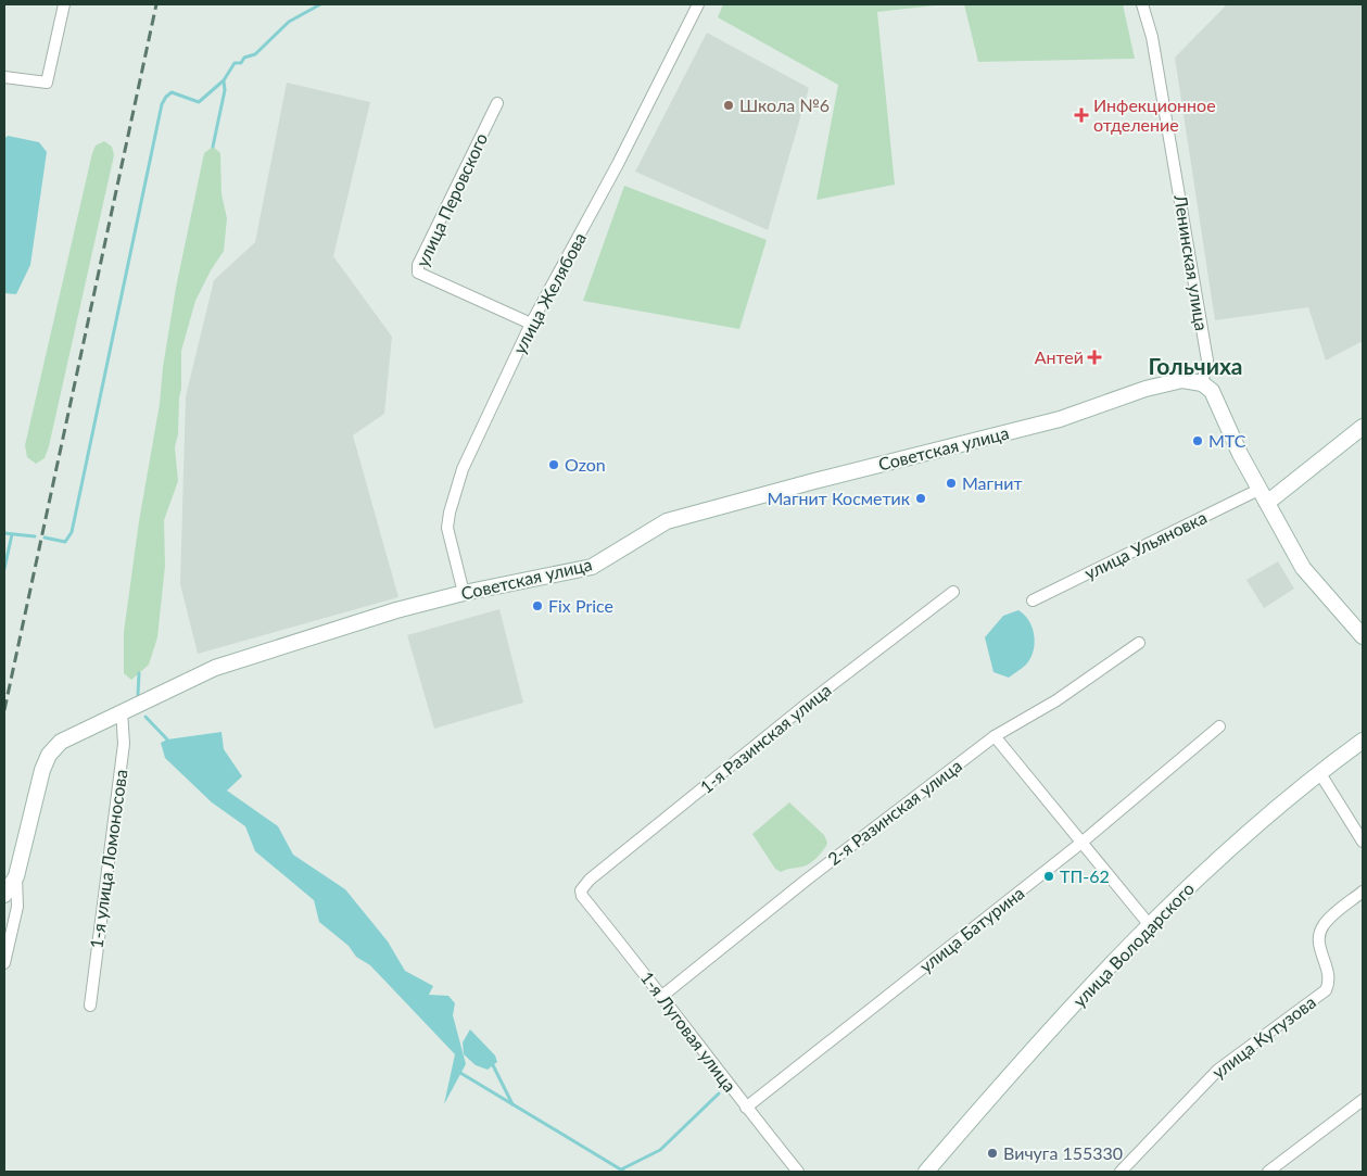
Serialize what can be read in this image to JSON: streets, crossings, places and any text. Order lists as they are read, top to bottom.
{
  "streets": {
    "street": [
      "улица Перовского",
      "Ленинская улица",
      "улица Желябова",
      "Советская улица",
      "улица Ульяновка",
      "1-я Разинская улица",
      "2-я Разинская улица",
      "1-я улица Ломоносова",
      "улица Батурина",
      "улица Володарского",
      "1-я Луговая улица",
      "улица Кутузова"
    ]
  },
  "crossings": [
    ["улица Перовского", "улица Желябова"],
    ["Ленинская улица", "Советская улица"],
    ["улица Желябова", "Советская улица"],
    ["Советская улица", "1-я улица Ломоносова"],
    ["1-я Разинская улица", "1-я Луговая улица"],
    ["2-я Разинская улица", "1-я Луговая улица"],
    ["улица Батурина", "1-я Луговая улица"]
  ],
  "districts": ["Гольчиха"],
  "places": {
    "other": [
      "Школа №6",
      "МТС",
      "Ozon",
      "Магнит",
      "Магнит Косметик",
      "Fix Price",
      "ТП-62",
      "Вичуга 155330"
    ],
    "health": ["Инфекционное отделение", "Антей"]
  }
}
